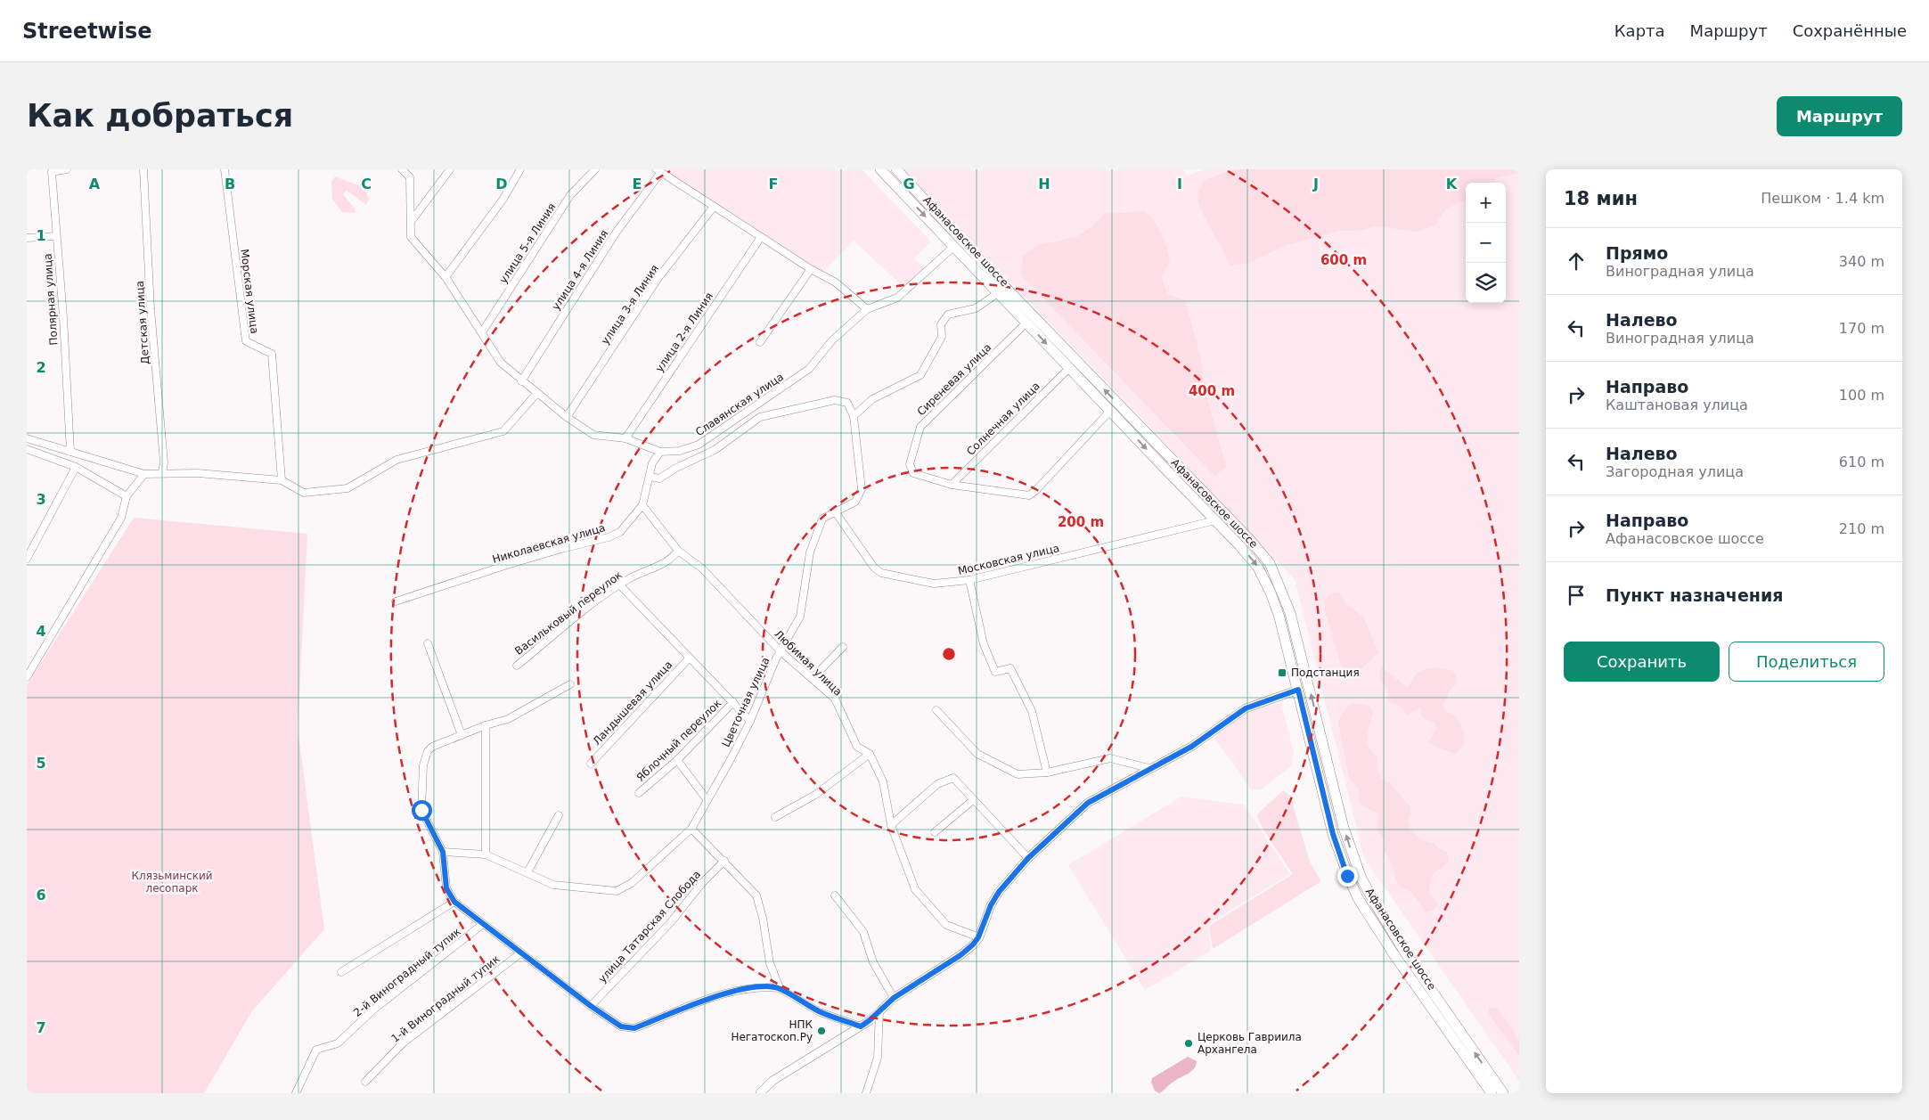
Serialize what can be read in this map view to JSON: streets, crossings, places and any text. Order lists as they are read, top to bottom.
{
  "streets": {
    "main road": ["Афанасовское шоссе"],
    "street": [
      "улица 5-я Линия",
      "улица 4-я Линия",
      "Морская улица",
      "Полярная улица",
      "улица 3-я Линия",
      "Детская улица",
      "улица 2-я Линия",
      "Сиреневая улица",
      "Славянская улица",
      "Солнечная улица",
      "Николаевская улица",
      "Московская улица",
      "Васильковый переулок",
      "Любимая улица",
      "Цветочная улица",
      "Ландышевая улица",
      "Яблочный переулок",
      "улица Татарская Слобода",
      "2-й Виноградный тупик",
      "1-й Виноградный тупик"
    ]
  },
  "crossings": [
    ["Афанасовское шоссе", "Сиреневая улица"],
    ["Афанасовское шоссе", "Славянская улица"],
    ["Афанасовское шоссе", "Солнечная улица"],
    ["Афанасовское шоссе", "Московская улица"],
    ["улица 5-я Линия", "Славянская улица"],
    ["улица 4-я Линия", "Славянская улица"],
    ["улица 3-я Линия", "Славянская улица"],
    ["улица 2-я Линия", "Славянская улица"],
    ["Сиреневая улица", "Солнечная улица"],
    ["Славянская улица", "Николаевская улица"],
    ["Николаевская улица", "Любимая улица"],
    ["Московская улица", "Цветочная улица"],
    ["Васильковый переулок", "Любимая улица"],
    ["Любимая улица", "Цветочная улица"]
  ],
  "parks": ["Клязьминский лесопарк"],
  "places": {
    "transit": ["Подстанция"],
    "other": ["НПК Негатоскоп.Ру", "Церковь Гавриила Архангела"]
  },
  "page": {
    "header": "Streetwise",
    "nav": ["Карта", "Маршрут", "Сохранённые"],
    "buttons": [
      "Маршрут",
      ["Сохранить", "Поделиться"]
    ],
    "title": "Как добраться",
    "heading": ["18 мин", "Пешком · 1.4 km"],
    "map_buttons": ["+", "−"],
    "list": [
      ["Прямо", "Виноградная улица", "340 m"],
      ["Налево", "Виноградная улица", "170 m"],
      ["Направо", "Каштановая улица", "100 m"],
      ["Налево", "Загородная улица", "610 m"],
      ["Направо", "Афанасовское шоссе", "210 m"],
      "Пункт назначения"
    ]
  },
  "grid": {
    "columns": [
      "A",
      "B",
      "C",
      "D",
      "E",
      "F",
      "G",
      "H",
      "I",
      "J",
      "K"
    ],
    "rows": [
      "1",
      "2",
      "3",
      "4",
      "5",
      "6",
      "7"
    ]
  },
  "rings": ["600 m", "400 m", "200 m"]
}
